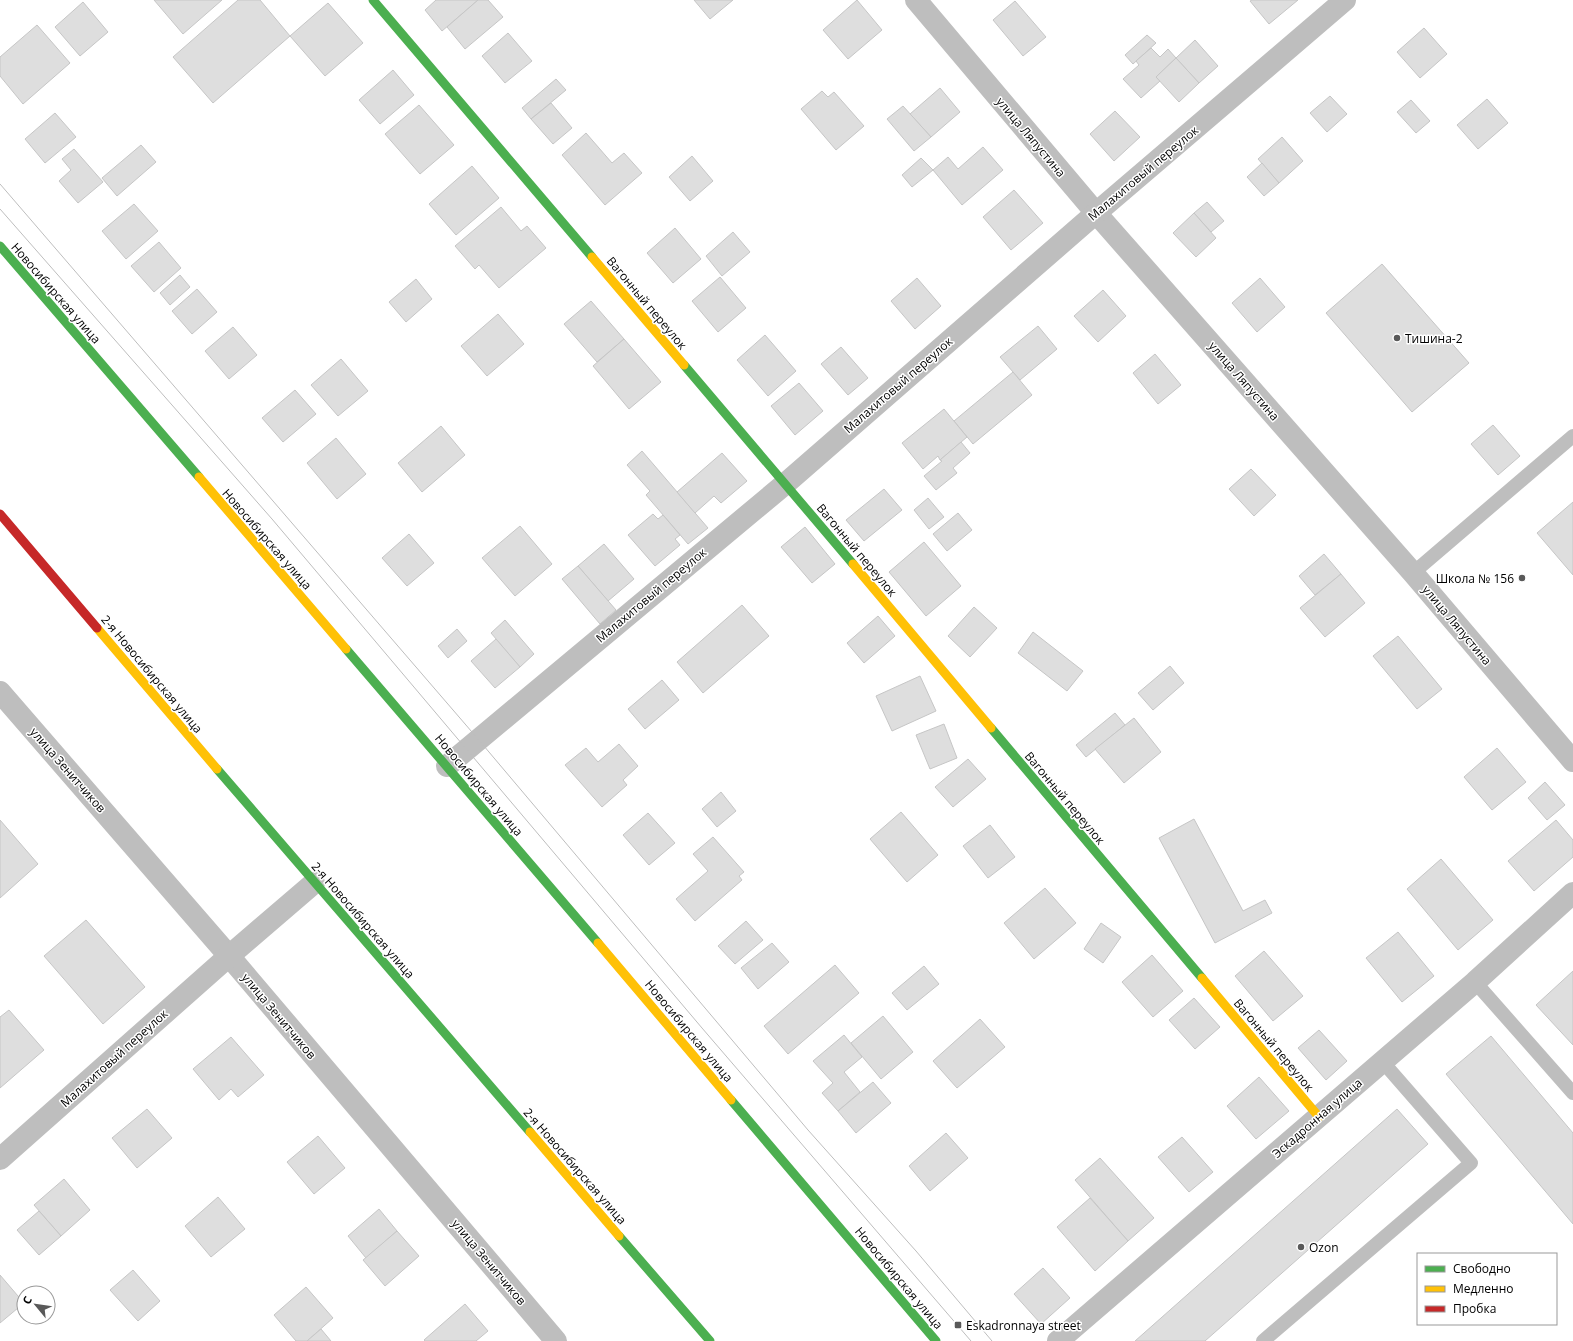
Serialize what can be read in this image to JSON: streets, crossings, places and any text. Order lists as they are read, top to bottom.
{
  "streets": {
    "street": [
      "улица Ляпустина",
      "Малахитовый переулок",
      "Новосибирская улица",
      "Вагонный переулок",
      "2-я Новосибирская улица",
      "улица Зенитчиков",
      "Эскадронная улица"
    ]
  },
  "crossings": [
    ["улица Ляпустина", "Малахитовый переулок"],
    ["Малахитовый переулок", "Новосибирская улица"],
    ["Малахитовый переулок", "Вагонный переулок"],
    ["Малахитовый переулок", "2-я Новосибирская улица"],
    ["Малахитовый переулок", "улица Зенитчиков"],
    ["Вагонный переулок", "Эскадронная улица"]
  ],
  "places": {
    "other": ["Тишина-2", "Школа № 156", "Ozon"],
    "transit": ["Eskadronnaya street"]
  },
  "legend": ["Свободно", "Медленно", "Пробка"],
  "north": "top left"
}
